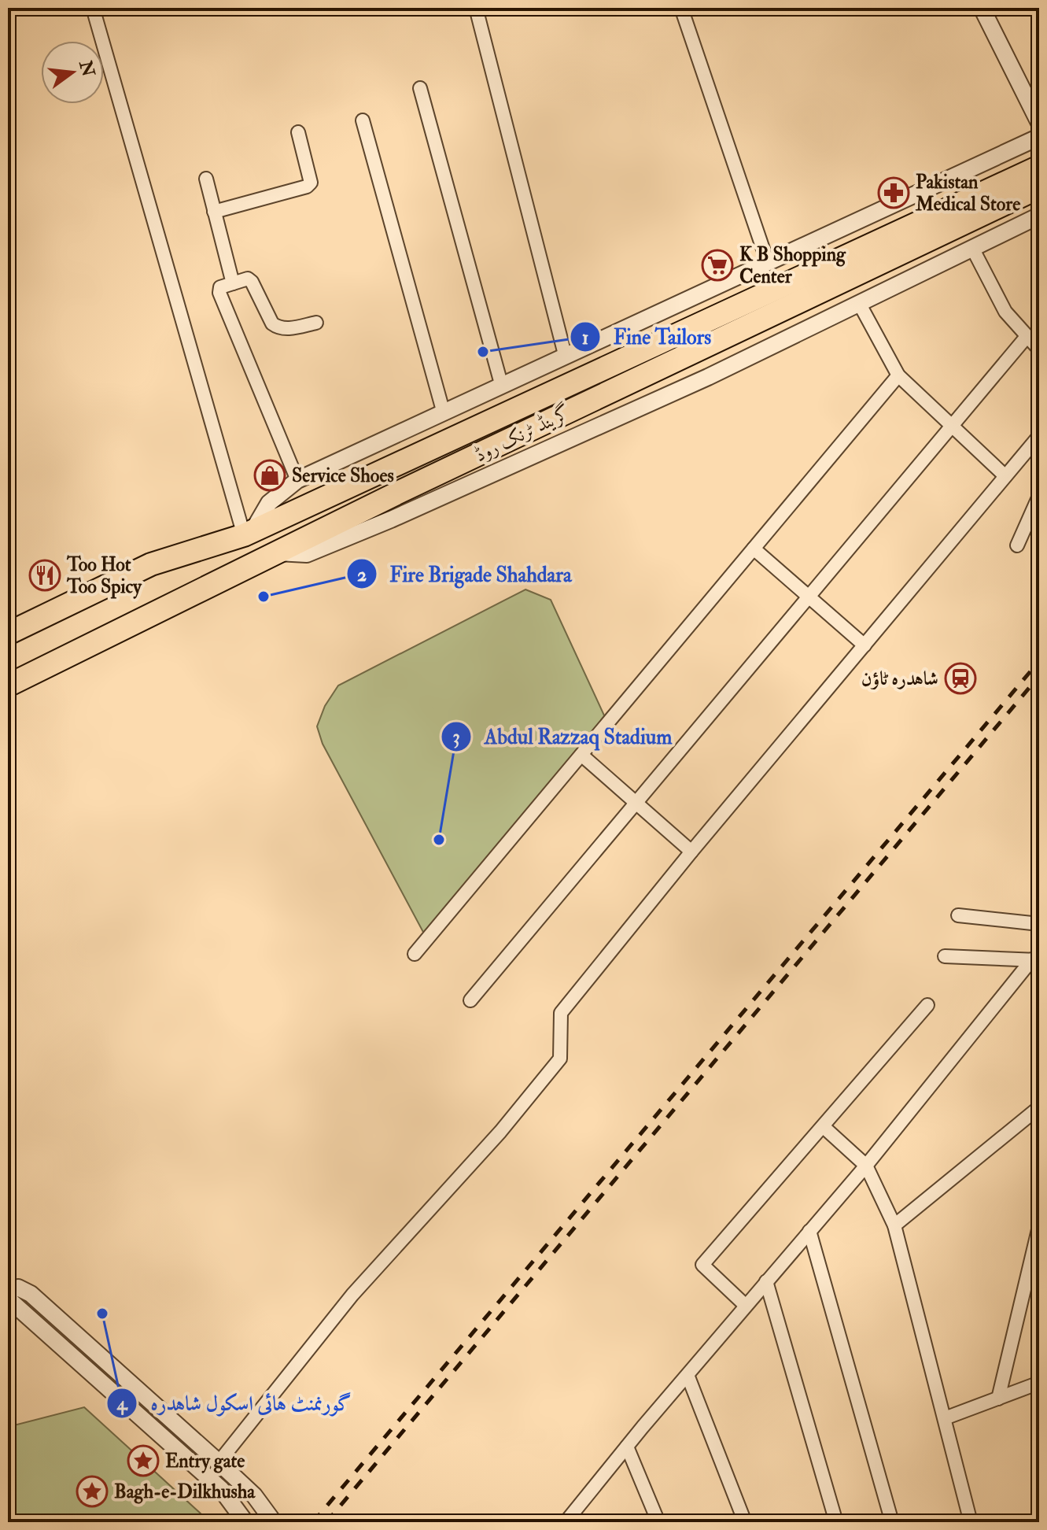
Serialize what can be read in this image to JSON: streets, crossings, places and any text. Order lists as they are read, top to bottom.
{
  "streets": {
    "highway": ["گرینڈ ٹرنک روڈ"]
  },
  "places": {
    "pharmacy": ["Pakistan Medical Store"],
    "supermarket": ["K B Shopping Center"],
    "other": [
      "Fine Tailors",
      "Fire Brigade Shahdara",
      "Abdul Razzaq Stadium",
      "گورنمنٹ ہائی اسکول شاہدرہ"
    ],
    "shop": ["Service Shoes"],
    "restaurant": ["Too Hot Too Spicy"],
    "station": ["شاہدرہ ٹاؤن"],
    "place": ["Entry gate", "Bagh-e-Dilkhusha"]
  },
  "north": "right"
}
